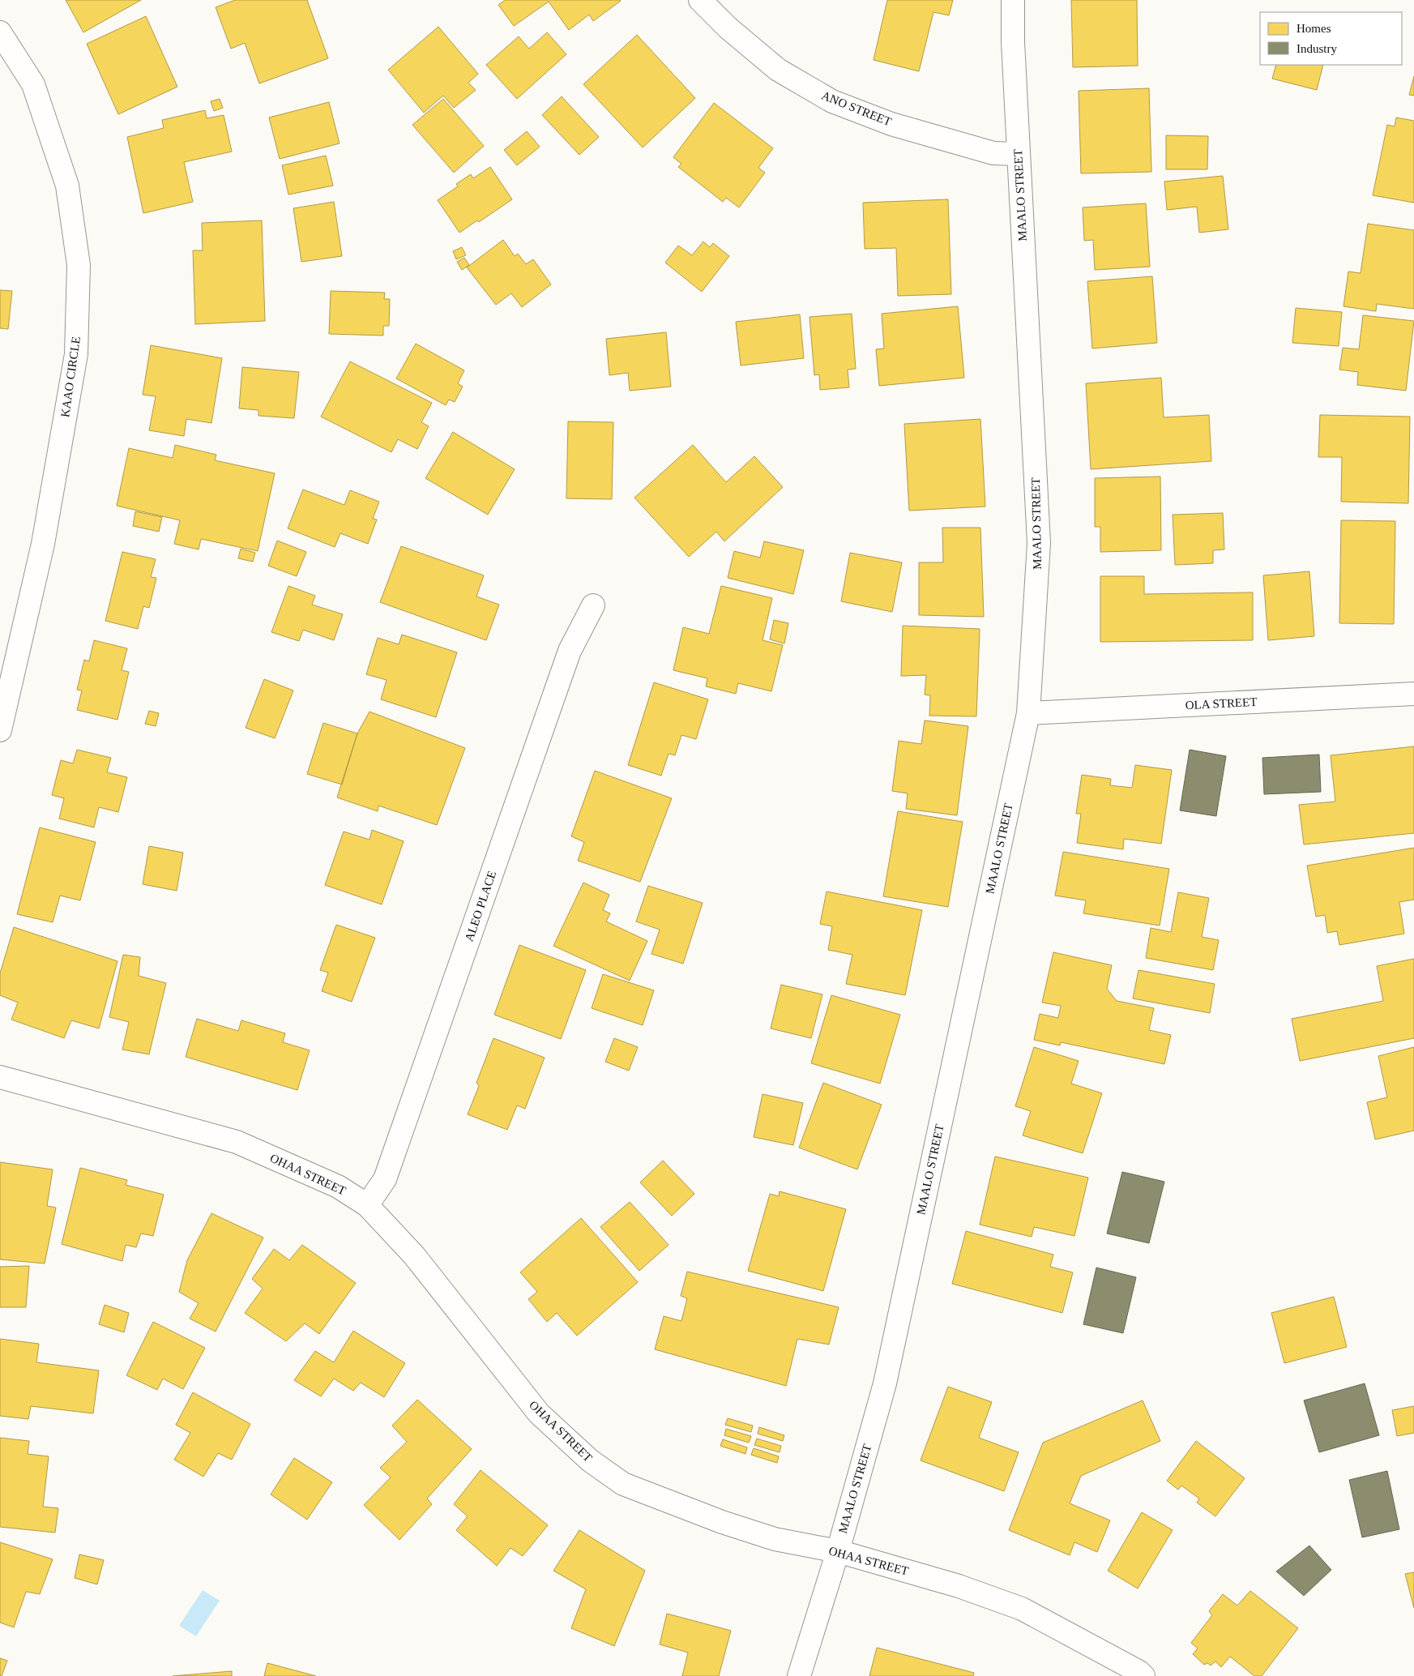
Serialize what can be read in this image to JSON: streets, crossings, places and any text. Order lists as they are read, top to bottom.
{
  "streets": {
    "street": [
      "ANO STREET",
      "MAALO STREET",
      "KAAO CIRCLE",
      "OLA STREET",
      "ALEO PLACE",
      "OHAA STREET"
    ]
  },
  "crossings": [
    ["ANO STREET", "MAALO STREET"],
    ["MAALO STREET", "OLA STREET"],
    ["MAALO STREET", "OHAA STREET"],
    ["ALEO PLACE", "OHAA STREET"]
  ],
  "legend": ["Homes", "Industry"]
}
